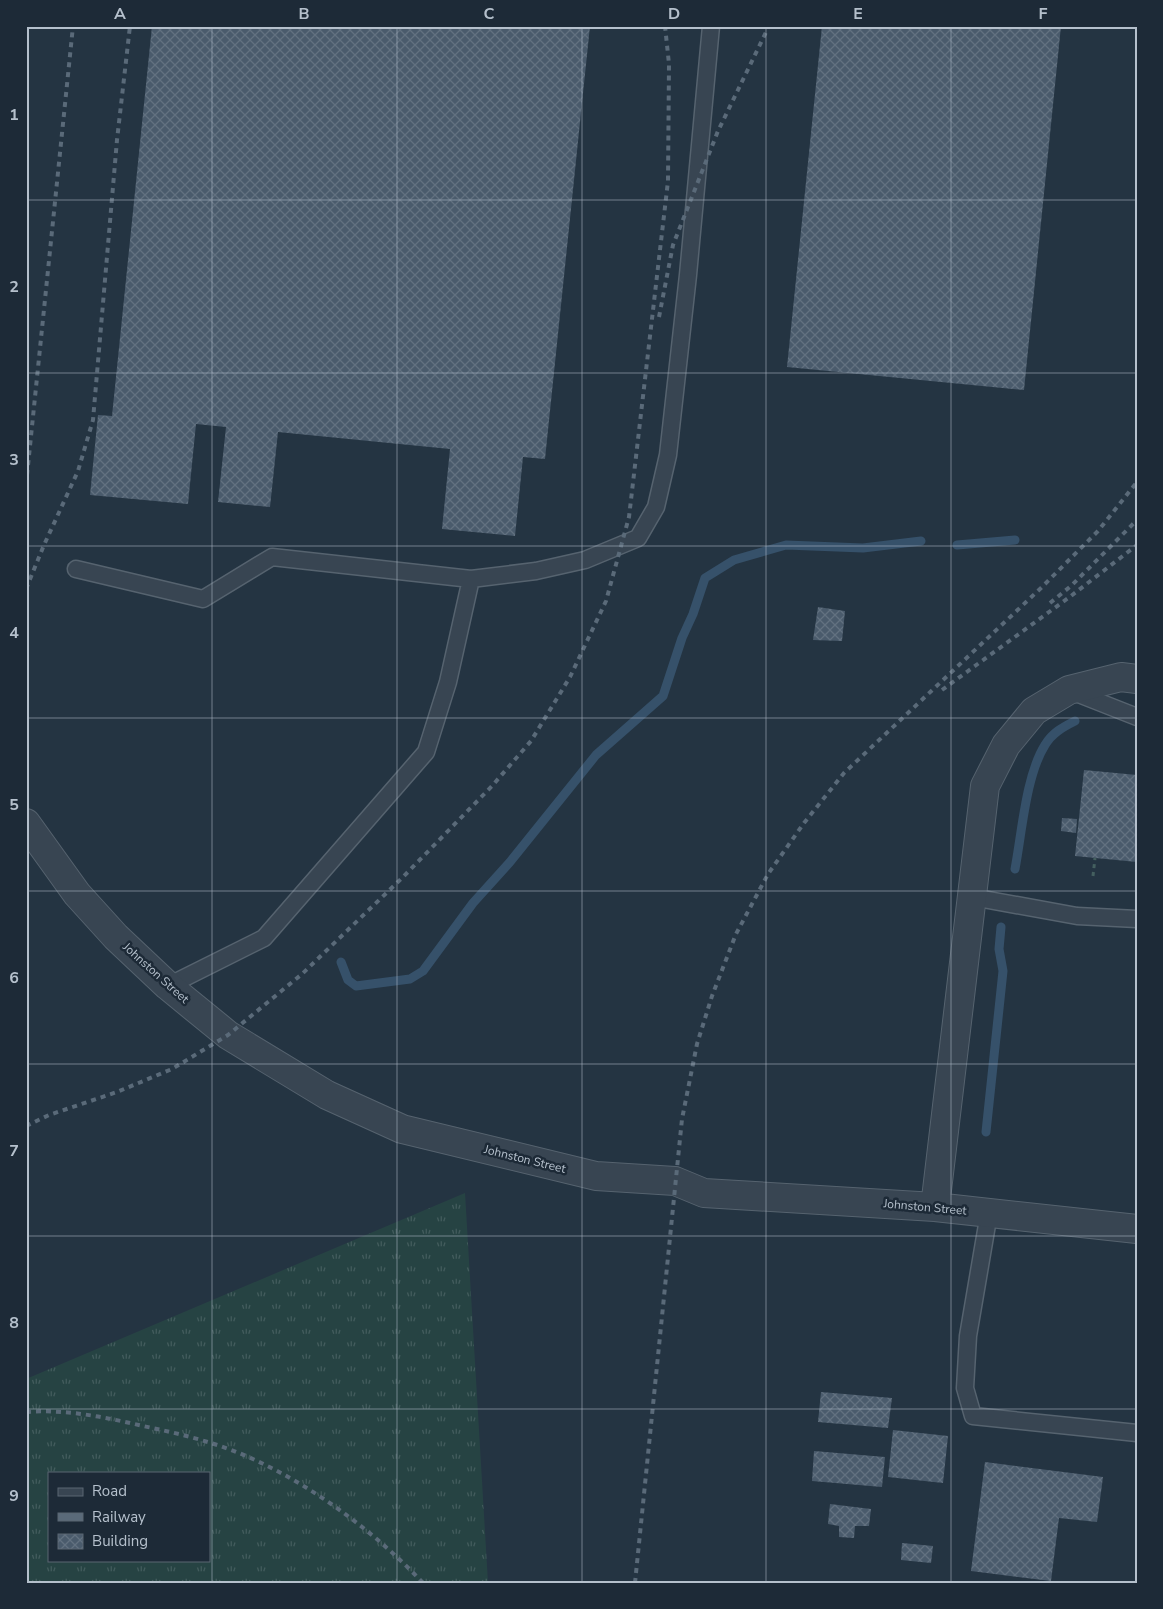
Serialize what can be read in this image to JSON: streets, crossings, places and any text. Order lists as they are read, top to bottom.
{
  "streets": {
    "street": ["Johnston Street"]
  },
  "legend": ["Road", "Railway", "Building"],
  "grid": {
    "columns": [
      "A",
      "B",
      "C",
      "D",
      "E",
      "F"
    ],
    "rows": [
      "1",
      "2",
      "3",
      "4",
      "5",
      "6",
      "7",
      "8",
      "9"
    ]
  }
}
